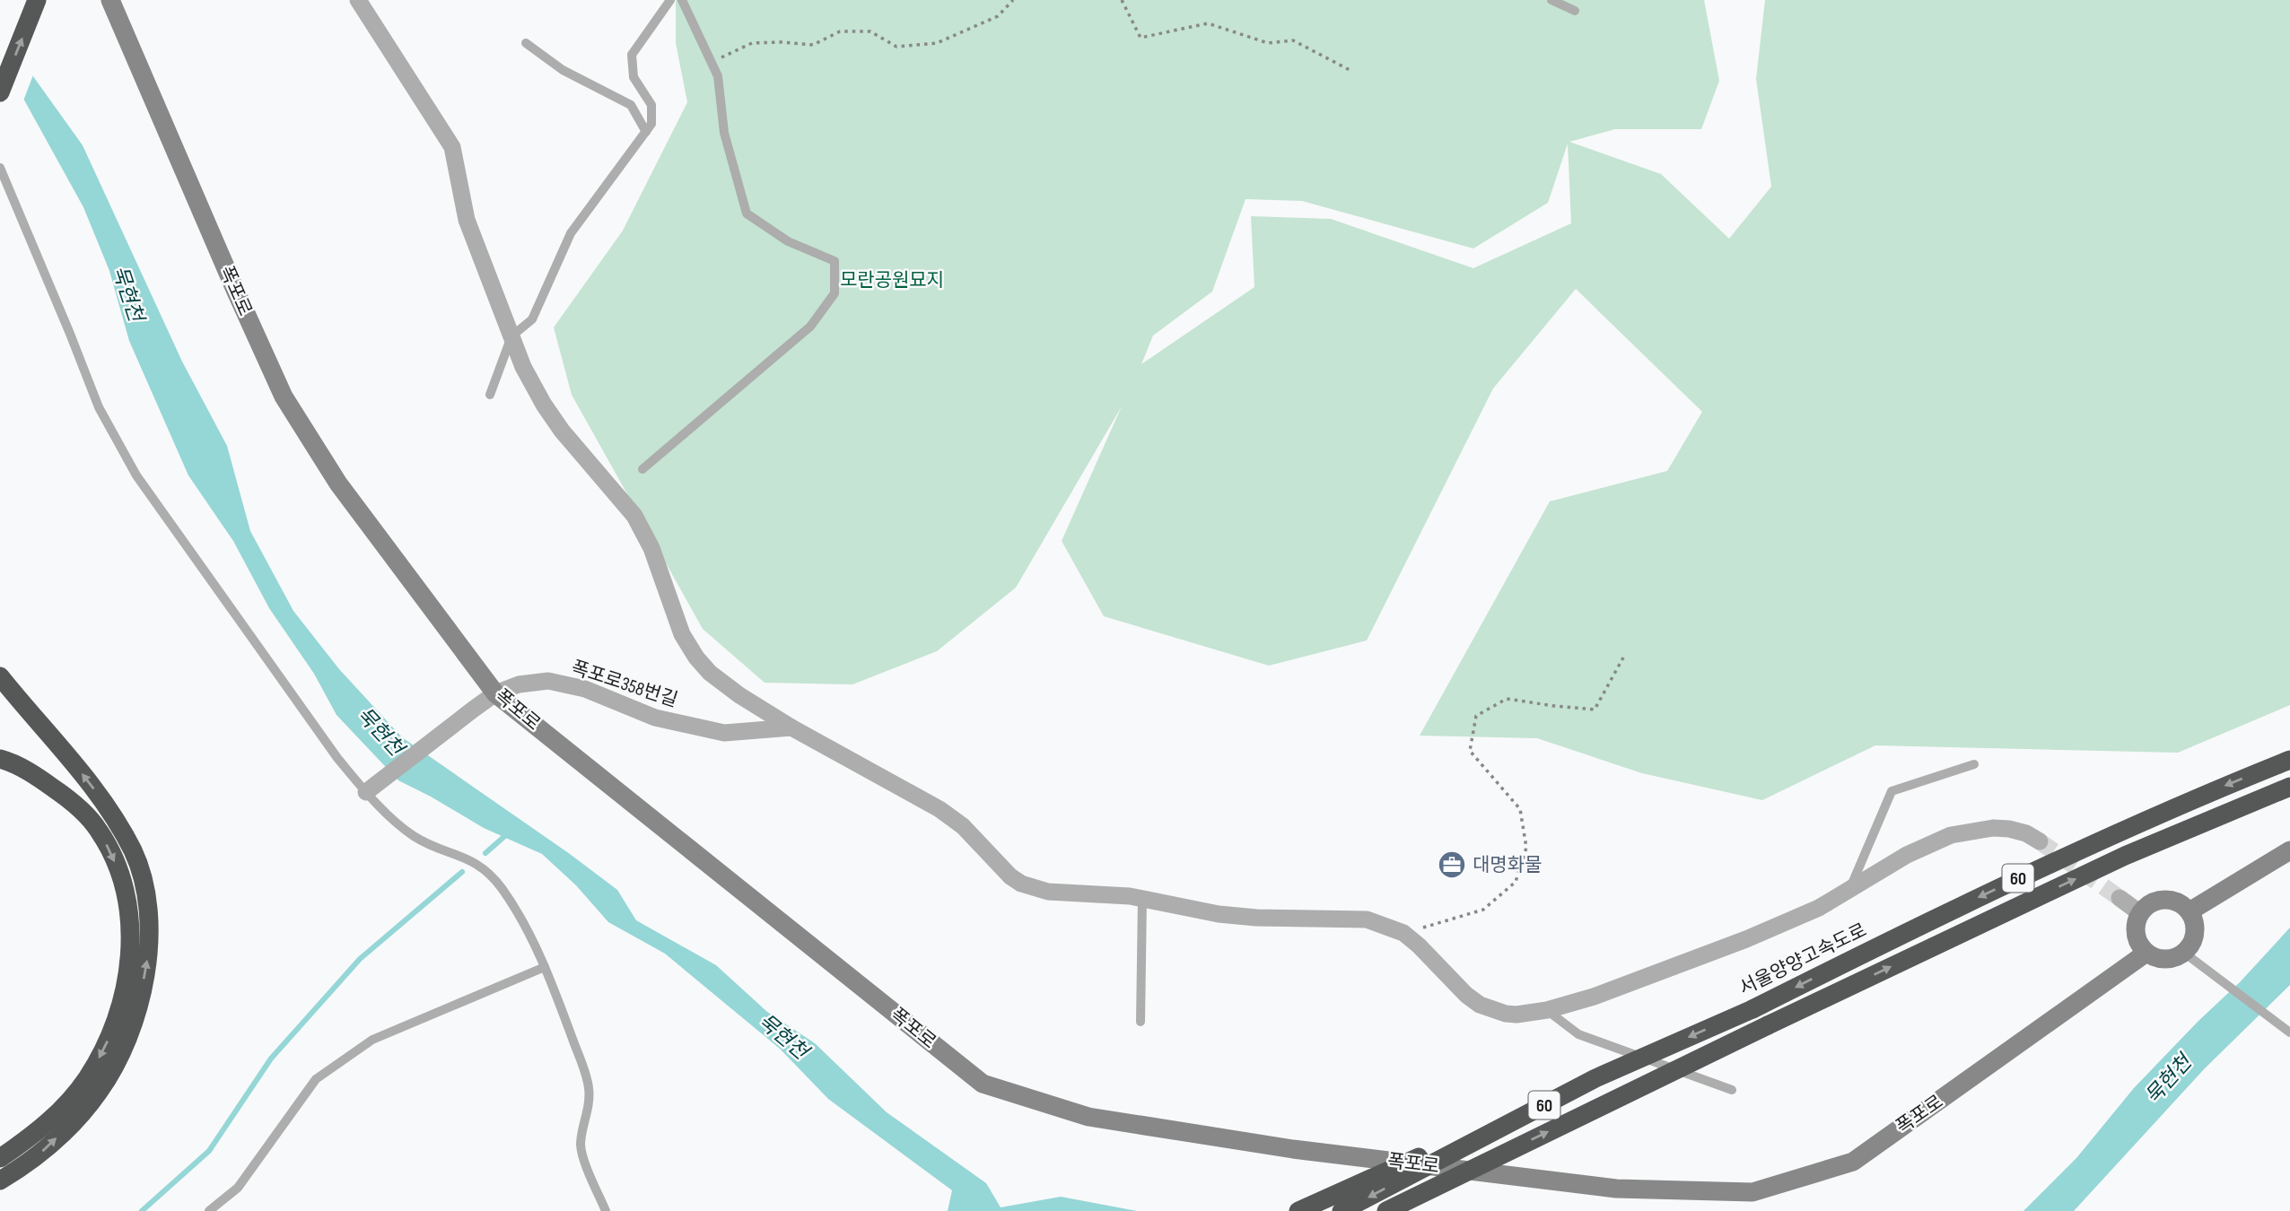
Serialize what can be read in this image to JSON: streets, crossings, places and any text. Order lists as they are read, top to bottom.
{
  "streets": {
    "highway": ["60", "서울양양고속도로"],
    "main road": ["폭포로"],
    "street": ["폭포로358번길"]
  },
  "crossings": [
    ["폭포로", "폭포로358번길"]
  ],
  "water": ["묵현천"],
  "parks": ["모란공원묘지"],
  "places": {
    "office": ["대명화물"]
  }
}
